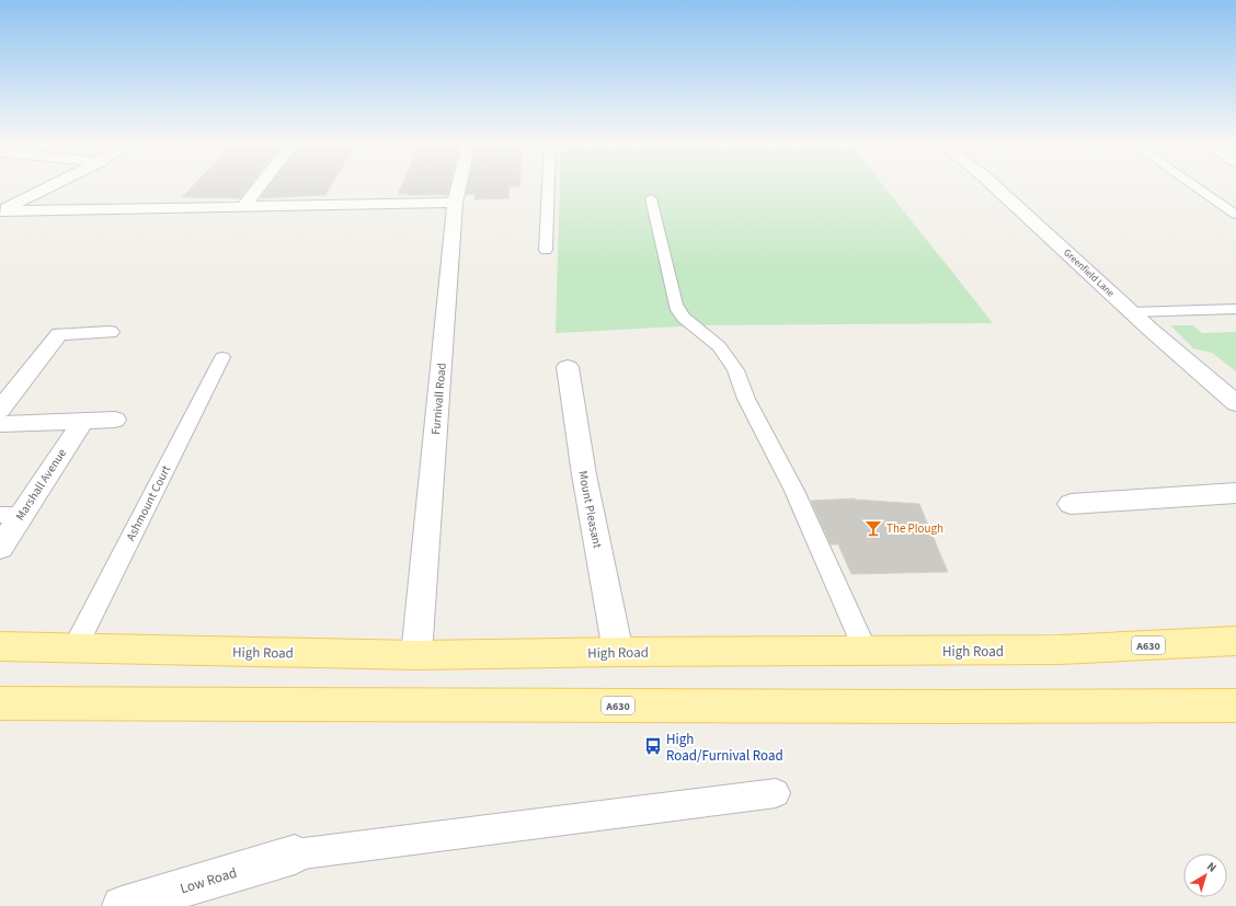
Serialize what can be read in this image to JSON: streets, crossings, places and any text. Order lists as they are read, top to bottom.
{
  "streets": {
    "main road": ["A630", "High Road"],
    "street": [
      "Greenfield Lane",
      "Furnivall Road",
      "Marshall Avenue",
      "Mount Pleasant",
      "Low Road"
    ],
    "lane": ["Ashmount Court"]
  },
  "crossings": [
    ["Furnivall Road", "High Road"],
    ["Ashmount Court", "High Road"],
    ["Mount Pleasant", "High Road"]
  ],
  "places": {
    "bar": ["The Plough"],
    "bus stop": ["High Road/Furnival Road"]
  },
  "north": "top right"
}
